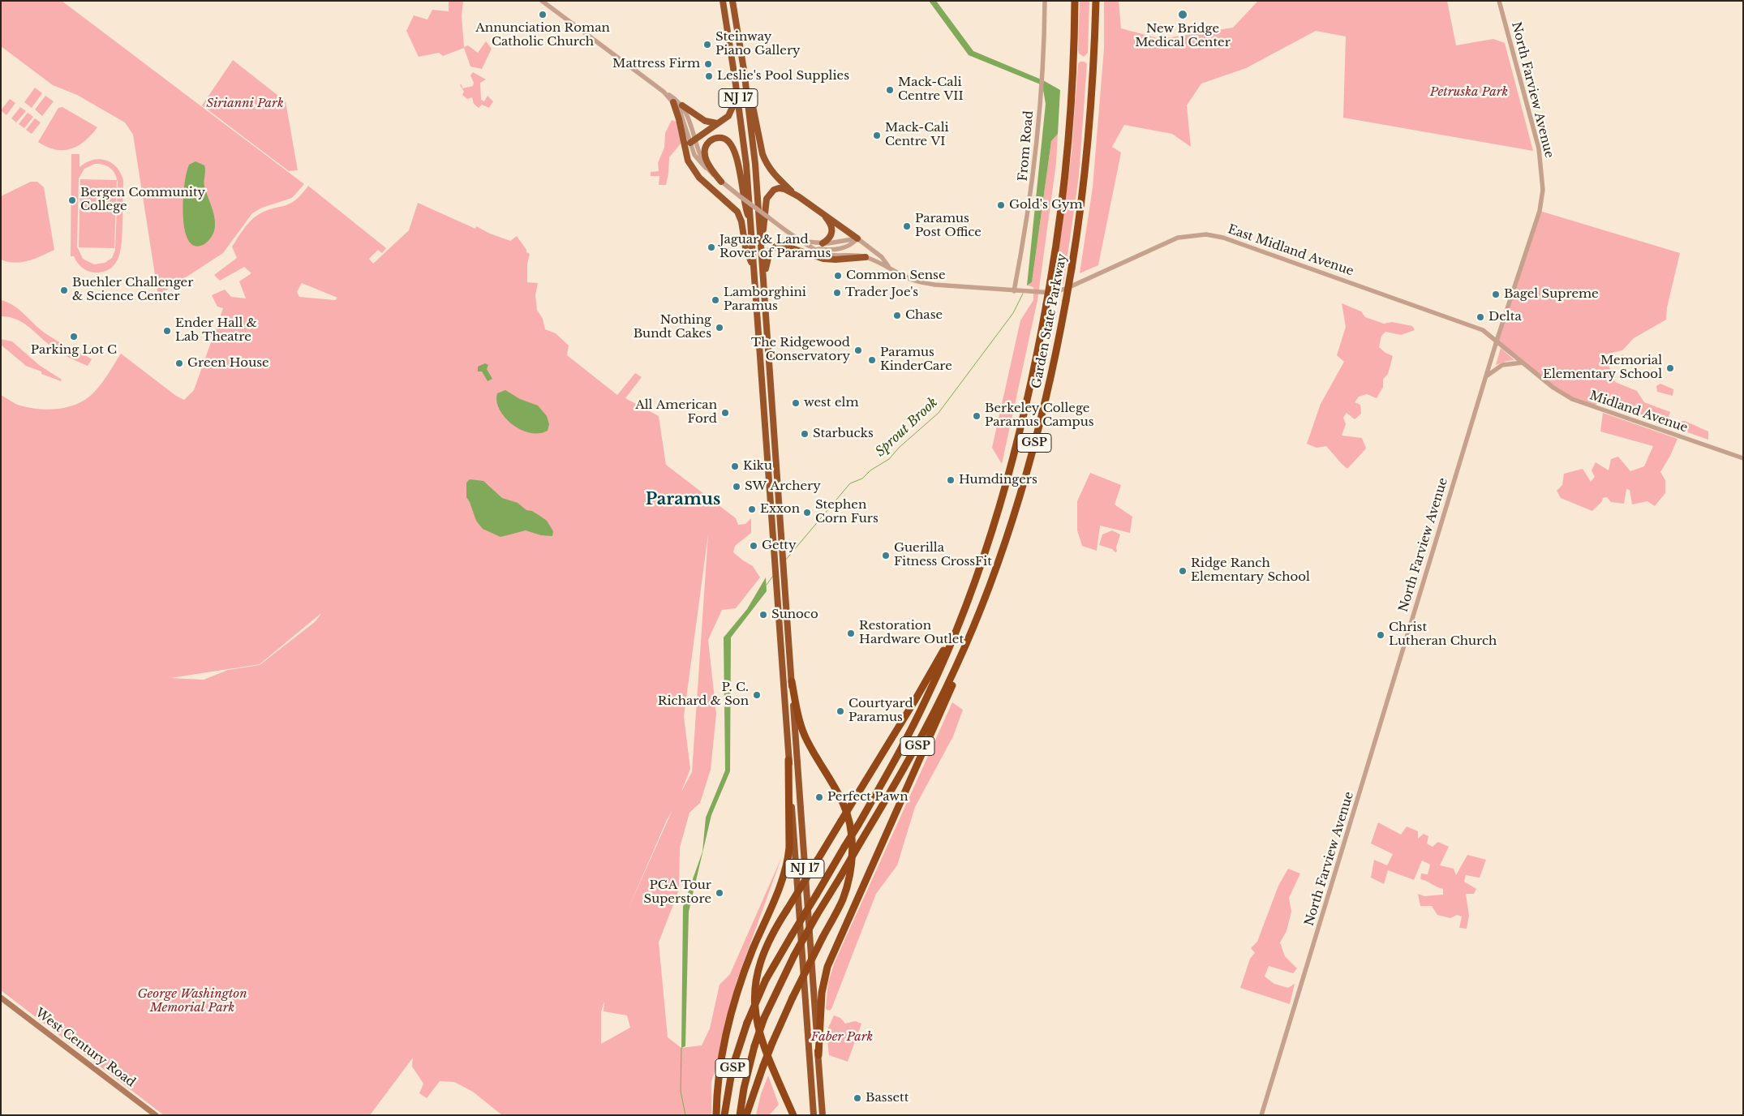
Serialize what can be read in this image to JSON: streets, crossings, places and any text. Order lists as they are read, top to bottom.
{
  "streets": {
    "highway": ["NJ 17", "Garden State Parkway", "GSP"],
    "main road": ["West Century Road"],
    "street": [
      "North Farview Avenue",
      "From Road",
      "East Midland Avenue",
      "Midland Avenue"
    ]
  },
  "crossings": [
    ["North Farview Avenue", "East Midland Avenue"],
    ["North Farview Avenue", "Midland Avenue"],
    ["From Road", "East Midland Avenue"],
    ["East Midland Avenue", "Midland Avenue"]
  ],
  "districts": ["Paramus"],
  "water": ["Sprout Brook"],
  "parks": [
    "Petruska Park",
    "Sirianni Park",
    "George Washington Memorial Park",
    "Faber Park"
  ],
  "places": [
    "Annunciation Roman Catholic Church",
    "New Bridge Medical Center",
    "Steinway Piano Gallery",
    "Mattress Firm",
    "Leslie's Pool Supplies",
    "Mack-Cali Centre VII",
    "Mack-Cali Centre VI",
    "Bergen Community College",
    "Gold's Gym",
    "Paramus Post Office",
    "Jaguar & Land Rover of Paramus",
    "Common Sense",
    "Buehler Challenger & Science Center",
    "Trader Joe's",
    "Bagel Supreme",
    "Lamborghini Paramus",
    "Chase",
    "Delta",
    "Nothing Bundt Cakes",
    "Ender Hall & Lab Theatre",
    "Parking Lot C",
    "The Ridgewood Conservatory",
    "Paramus KinderCare",
    "Green House",
    "Memorial Elementary School",
    "west elm",
    "All American Ford",
    "Berkeley College Paramus Campus",
    "Starbucks",
    "Kiku",
    "Humdingers",
    "SW Archery",
    "Exxon",
    "Stephen Corn Furs",
    "Getty",
    "Guerilla Fitness CrossFit",
    "Ridge Ranch Elementary School",
    "Sunoco",
    "Restoration Hardware Outlet",
    "Christ Lutheran Church",
    "P. C. Richard & Son",
    "Courtyard Paramus",
    "Perfect Pawn",
    "PGA Tour Superstore",
    "Bassett"
  ]
}
